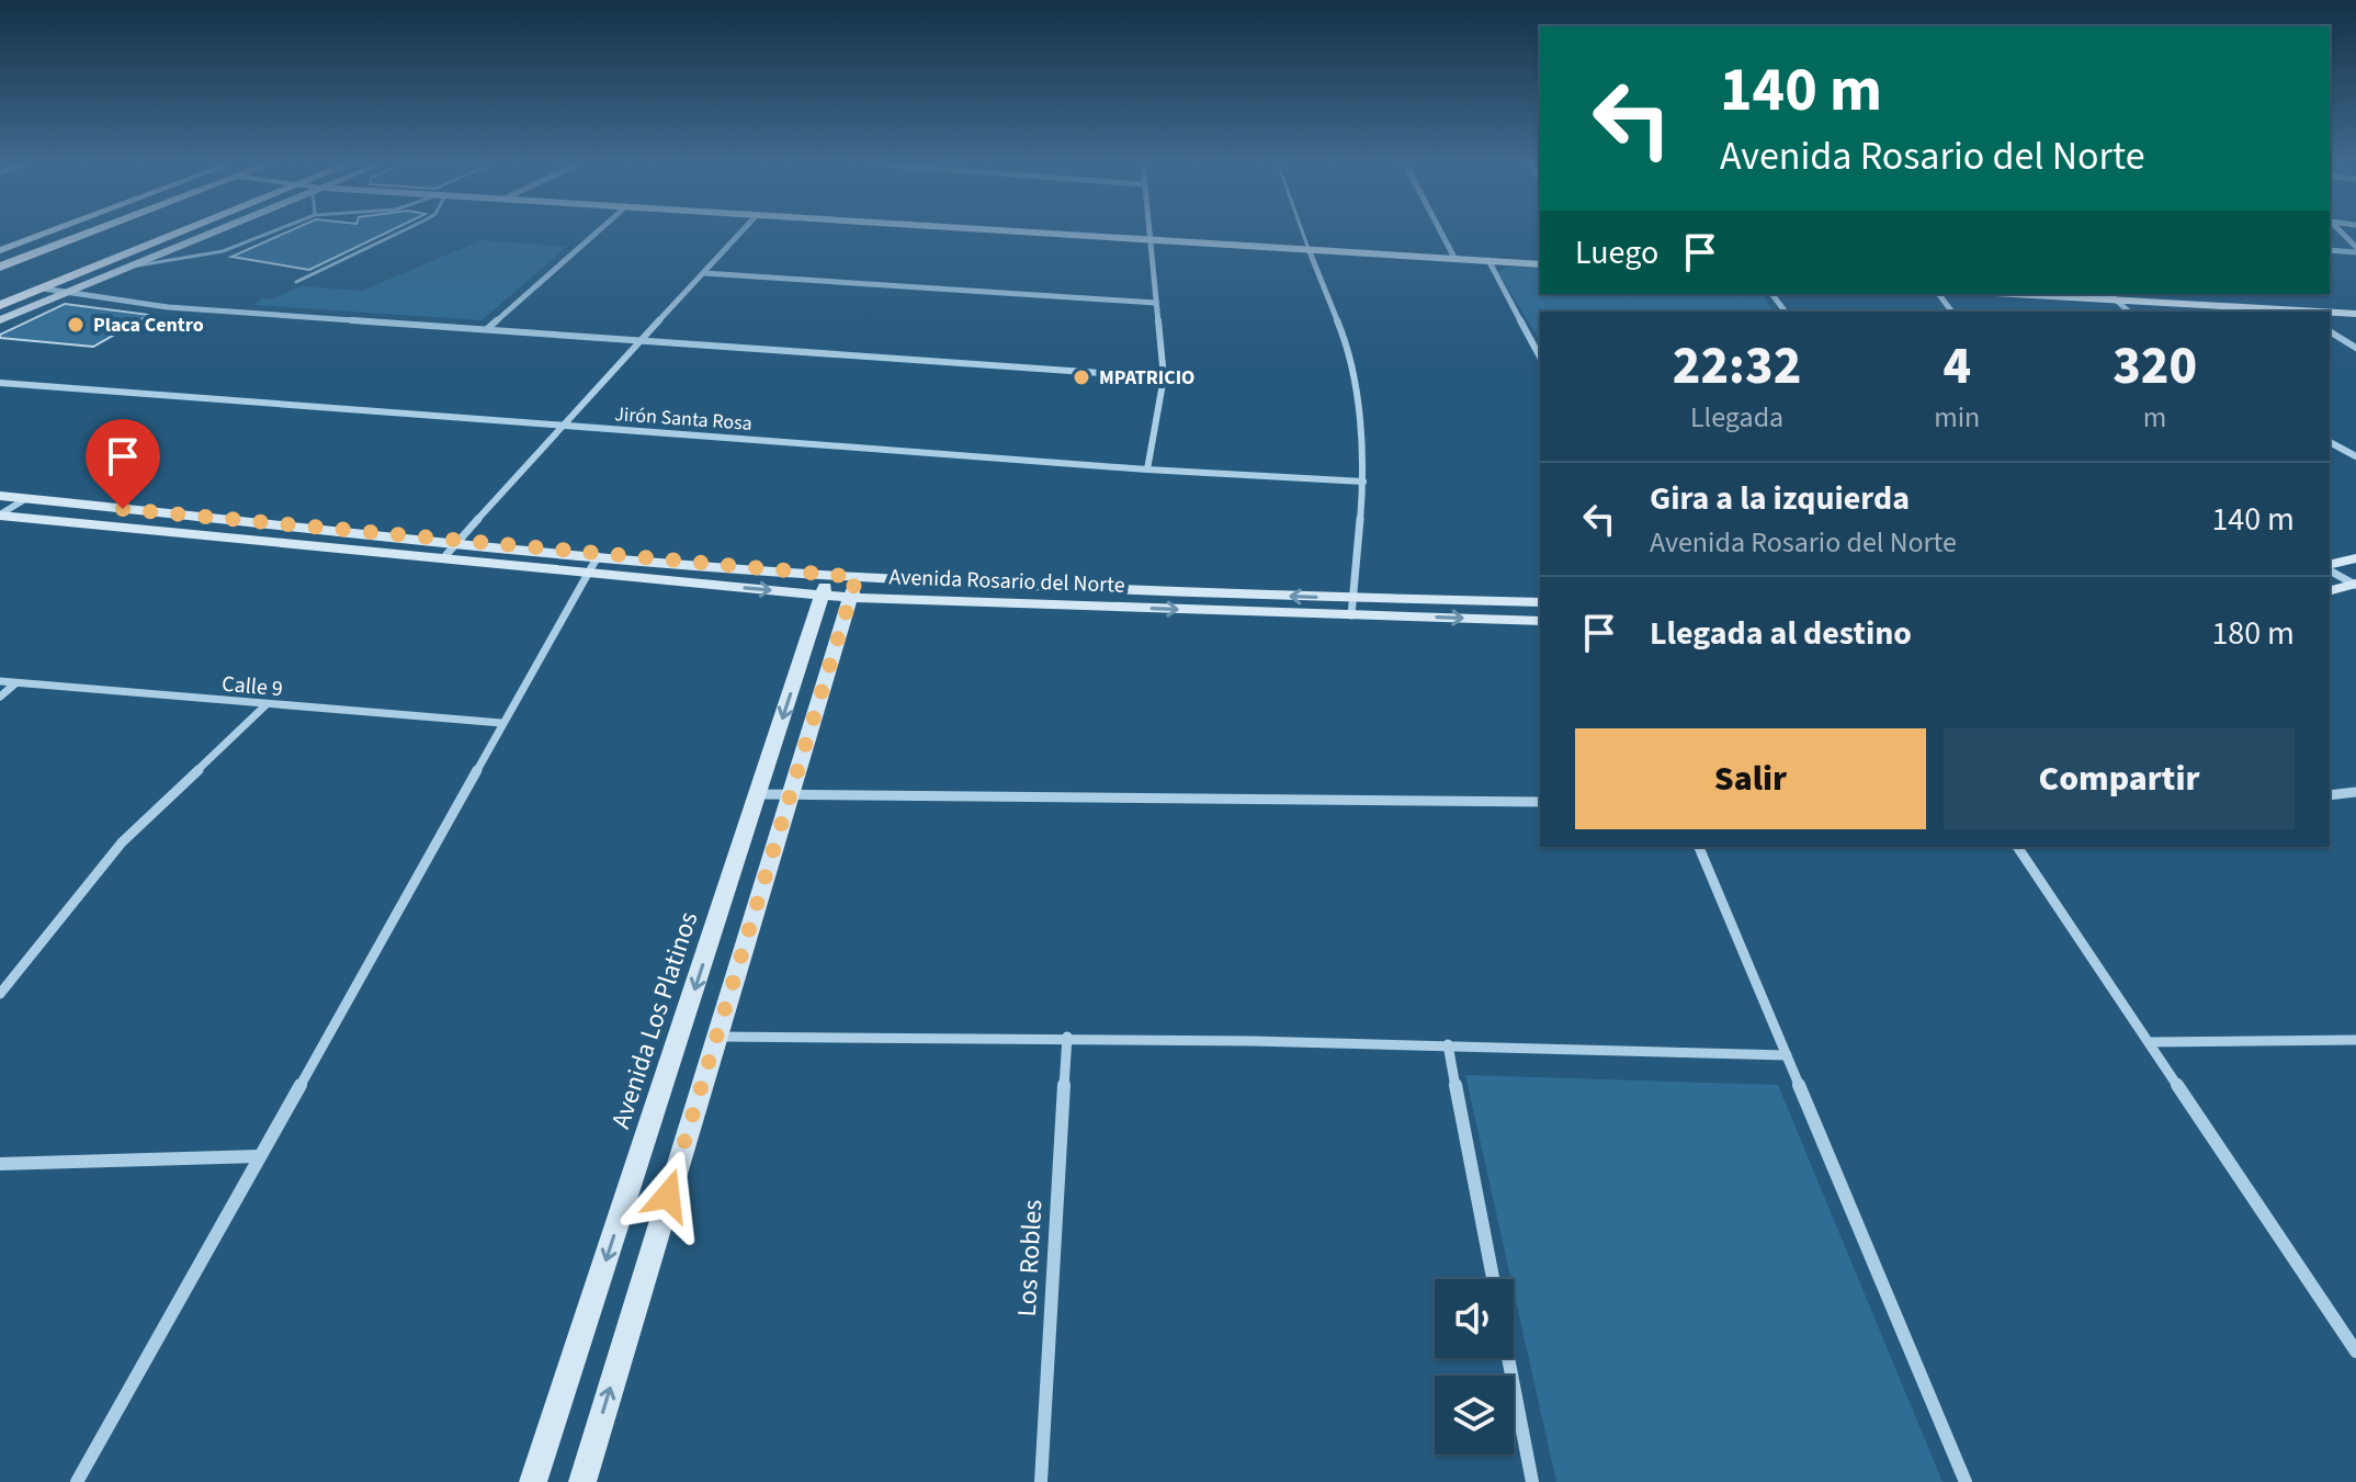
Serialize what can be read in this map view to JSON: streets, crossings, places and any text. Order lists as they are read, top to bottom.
{
  "streets": {
    "street": [
      "Jirón Santa Rosa",
      "Avenida Rosario del Norte",
      "Calle 9",
      "Avenida Los Platinos",
      "Los Robles"
    ]
  },
  "crossings": [
    ["Avenida Rosario del Norte", "Avenida Los Platinos"]
  ],
  "places": ["Placa Centro", "MPATRICIO"],
  "page": {
    "turn": ["140 m", "Avenida Rosario del Norte"],
    "then": "Luego",
    "eta": [
      "22:32",
      "Llegada",
      "4",
      "min",
      "320",
      "m"
    ],
    "list": [
      {
        "name": "Gira a la izquierda",
        "note": "Avenida Rosario del Norte",
        "value": "140 m"
      },
      {
        "name": "Llegada al destino",
        "value": "180 m"
      }
    ],
    "buttons": ["Salir", "Compartir"]
  }
}
